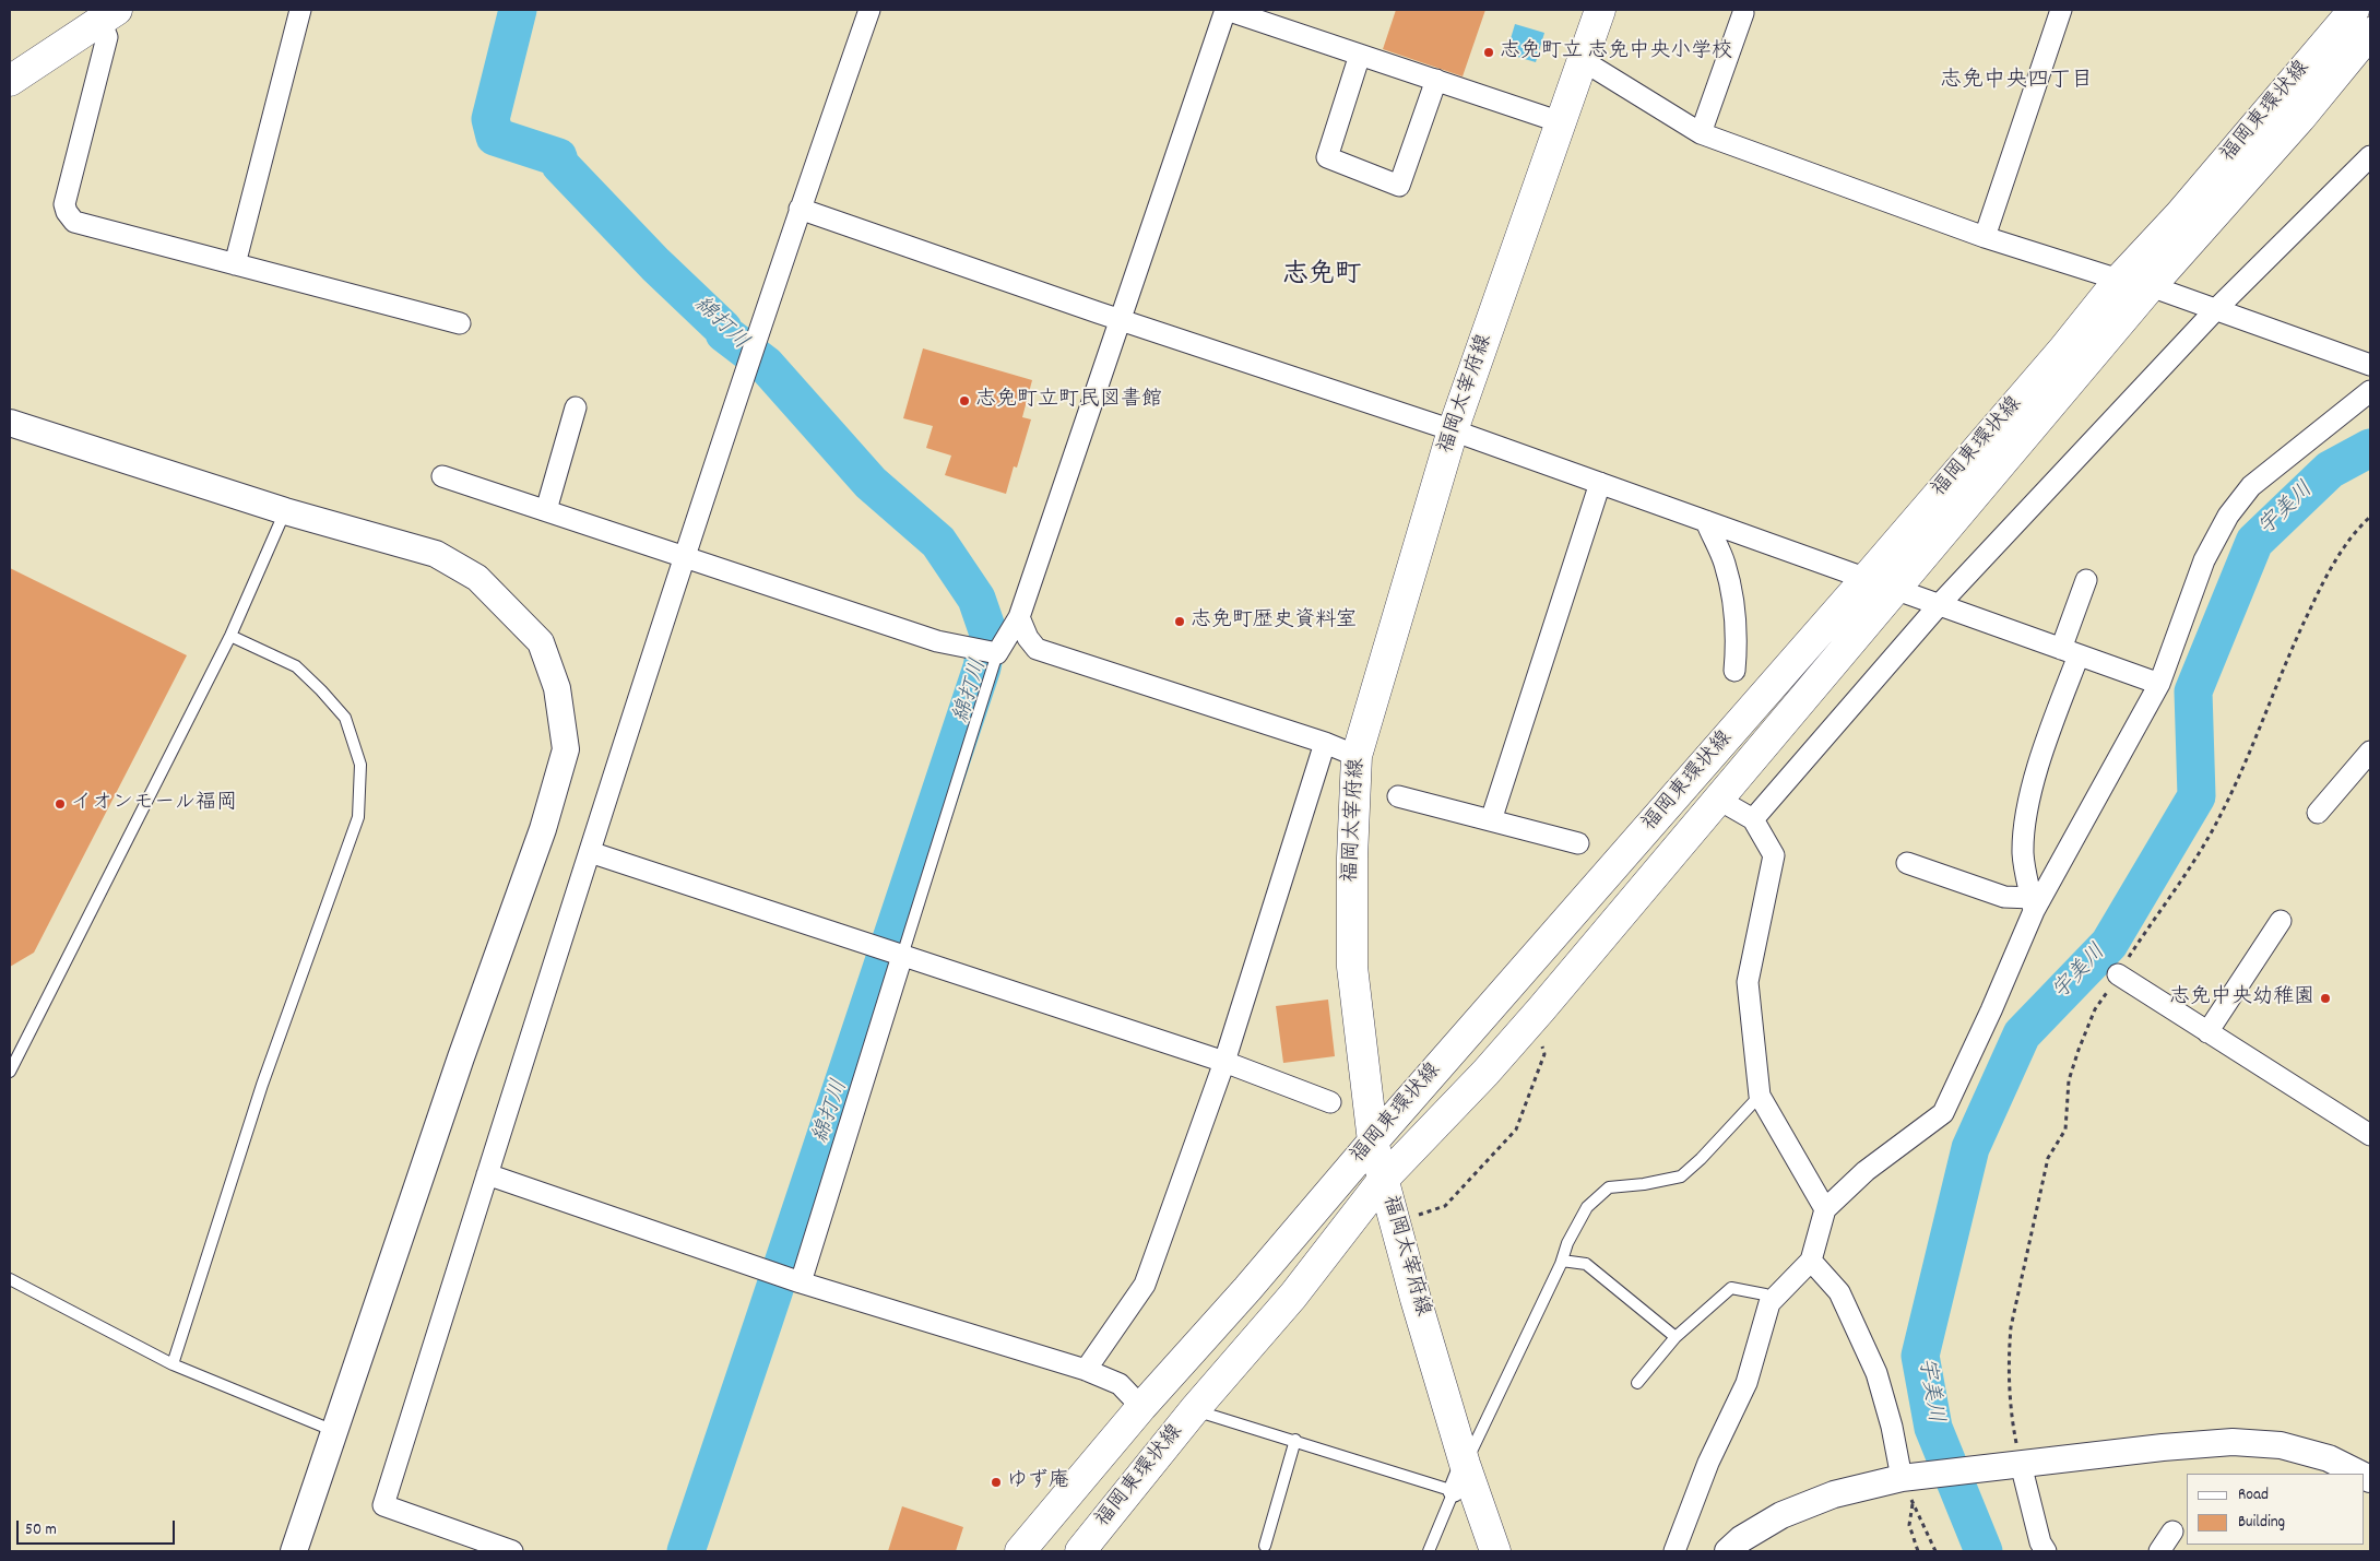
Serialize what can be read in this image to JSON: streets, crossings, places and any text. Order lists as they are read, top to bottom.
{
  "streets": {
    "main road": ["福岡東環状線", "福岡太宰府線"]
  },
  "crossings": [
    ["福岡東環状線", "福岡太宰府線"]
  ],
  "districts": ["志免中央四丁目", "志免町"],
  "water": ["綿打川", "宇美川"],
  "places": [
    "志免町立 志免中央小学校",
    "志免町立町民図書館",
    "志免町歴史資料室",
    "イオンモール福岡",
    "志免中央幼稚園",
    "ゆず庵"
  ],
  "legend": ["Road", "Building"],
  "scale_bar": "50 m"
}
